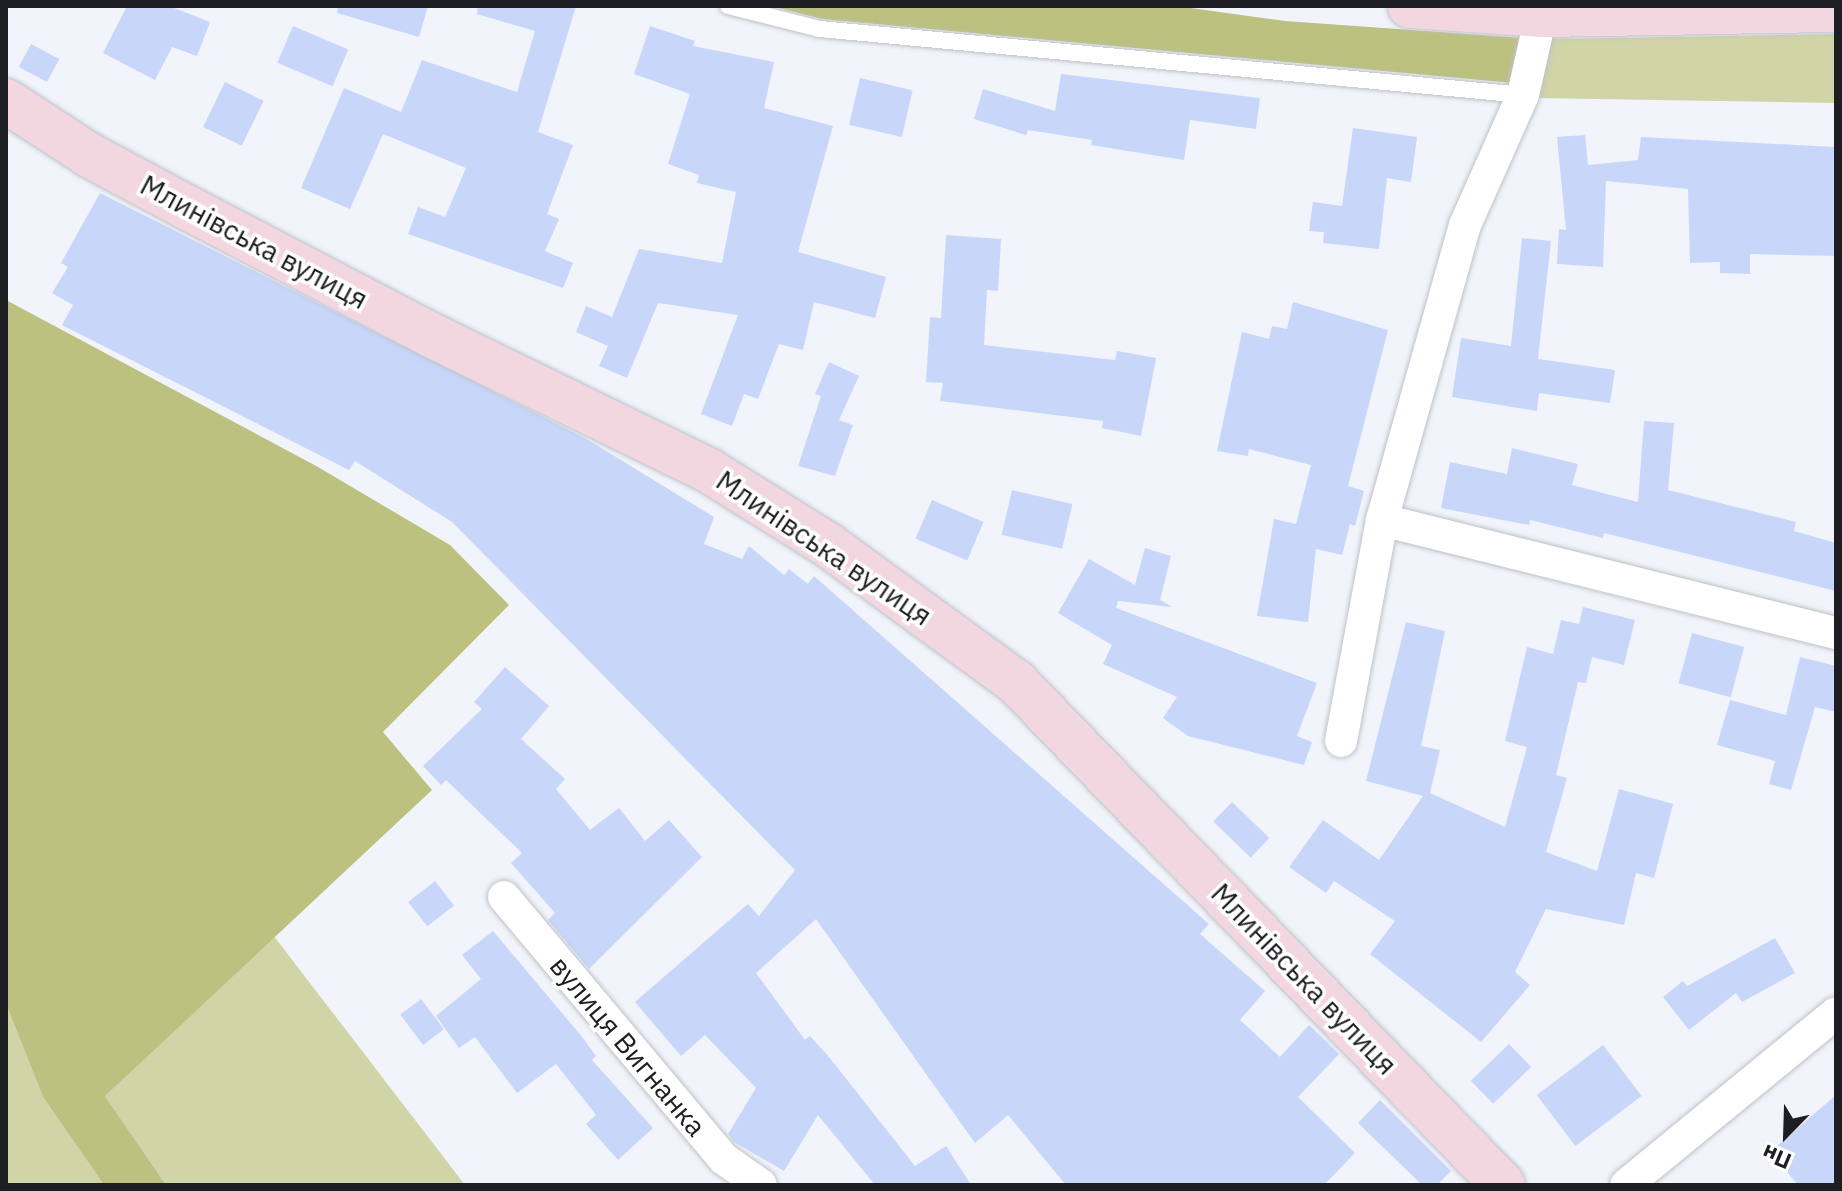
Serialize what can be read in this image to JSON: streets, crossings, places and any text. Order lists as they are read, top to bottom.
{
  "streets": {
    "main road": ["Млинівська вулиця"],
    "street": ["вулиця Вигнанка"]
  },
  "north": "bottom left"
}
